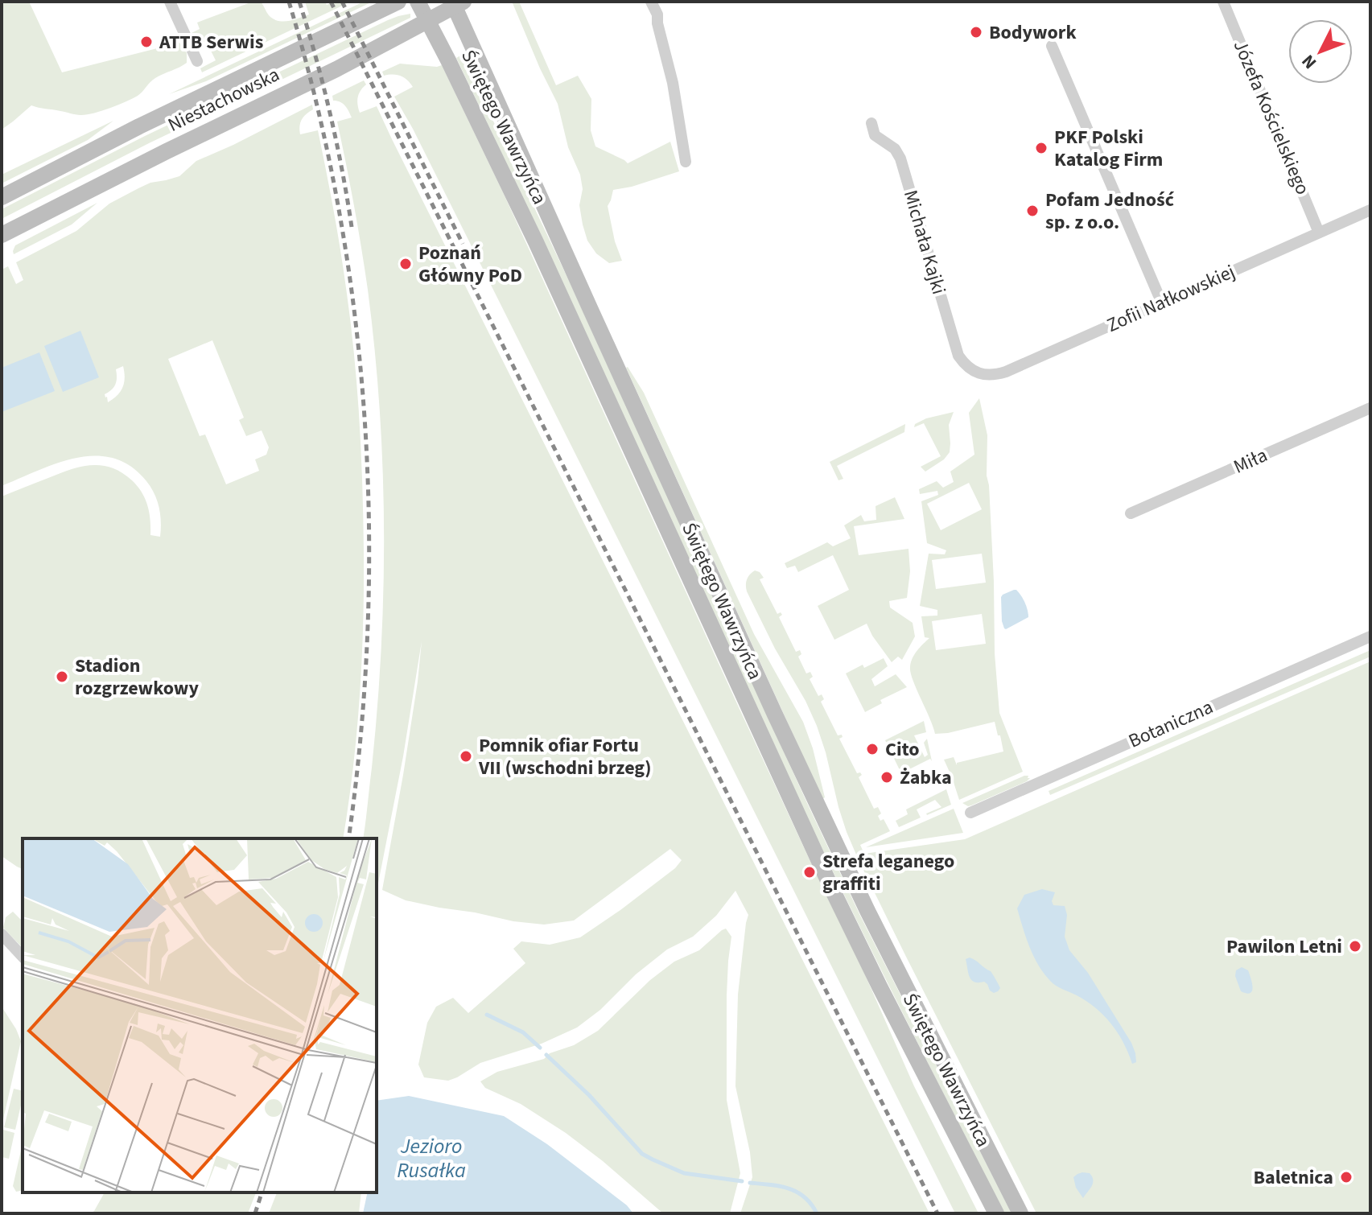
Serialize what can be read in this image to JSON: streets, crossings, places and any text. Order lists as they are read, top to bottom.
{
  "streets": {
    "main road": ["Niestachowska", "Świętego Wawrzyńca"],
    "street": [
      "Józefa Kościelskiego",
      "Michała Kajki",
      "Zofii Nałkowskiej",
      "Miła",
      "Botaniczna"
    ]
  },
  "crossings": [
    ["Niestachowska", "Świętego Wawrzyńca"],
    ["Józefa Kościelskiego", "Zofii Nałkowskiej"],
    ["Michała Kajki", "Zofii Nałkowskiej"]
  ],
  "water": ["Jezioro Rusałka"],
  "places": [
    "Bodywork",
    "ATTB Serwis",
    "PKF Polski Katalog Firm",
    "Pofam Jedność sp. z o.o.",
    "Poznań Główny PoD",
    "Stadion rozgrzewkowy",
    "Cito",
    "Pomnik ofiar Fortu VII (wschodni brzeg)",
    "Żabka",
    "Strefa leganego graffiti",
    "Pawilon Letni",
    "Baletnica"
  ],
  "north": "bottom left"
}
